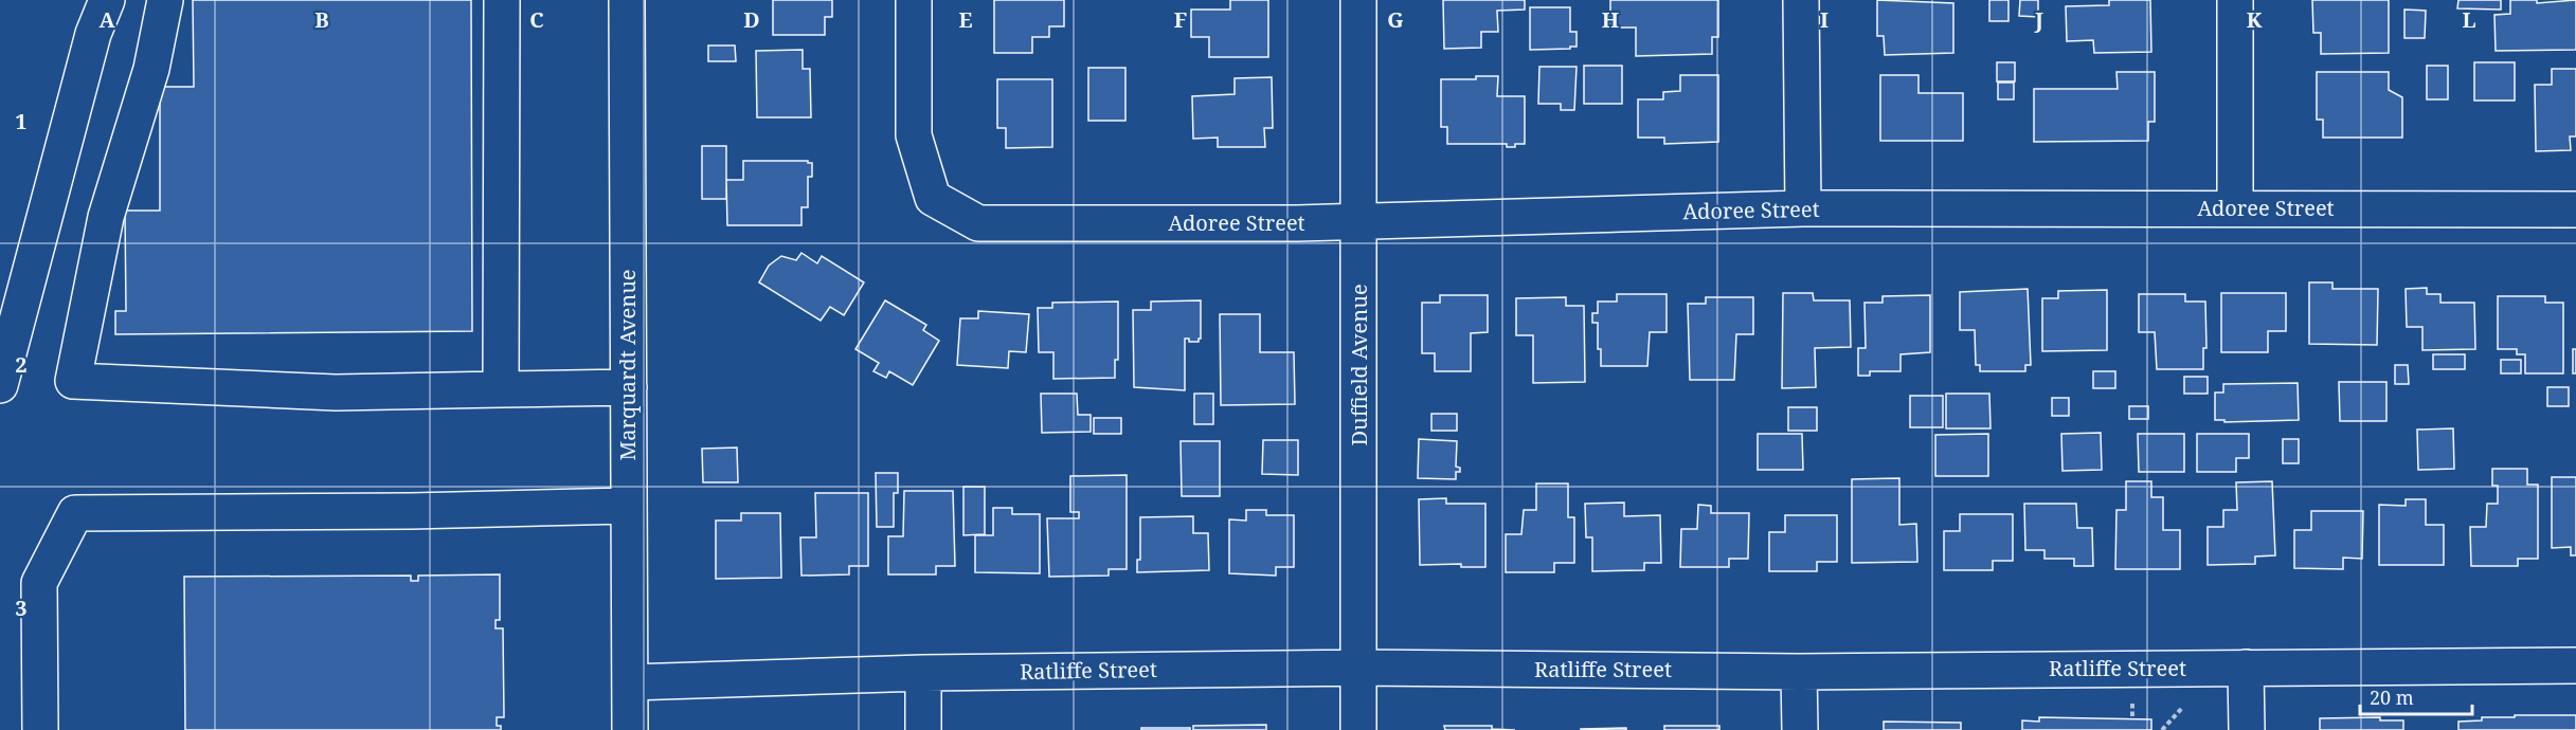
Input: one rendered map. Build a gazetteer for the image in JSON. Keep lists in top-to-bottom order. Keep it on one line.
{"streets":{"street":["Adoree Street","Marquardt Avenue","Duffield Avenue","Ratliffe Street"]},"crossings":[["Adoree Street","Duffield Avenue"],["Marquardt Avenue","Ratliffe Street"],["Duffield Avenue","Ratliffe Street"]],"scale_bar":"20 m","grid":{"columns":["A","B","C","D","E","F","G","H","I","J","K","L"],"rows":["1","2","3"]}}
